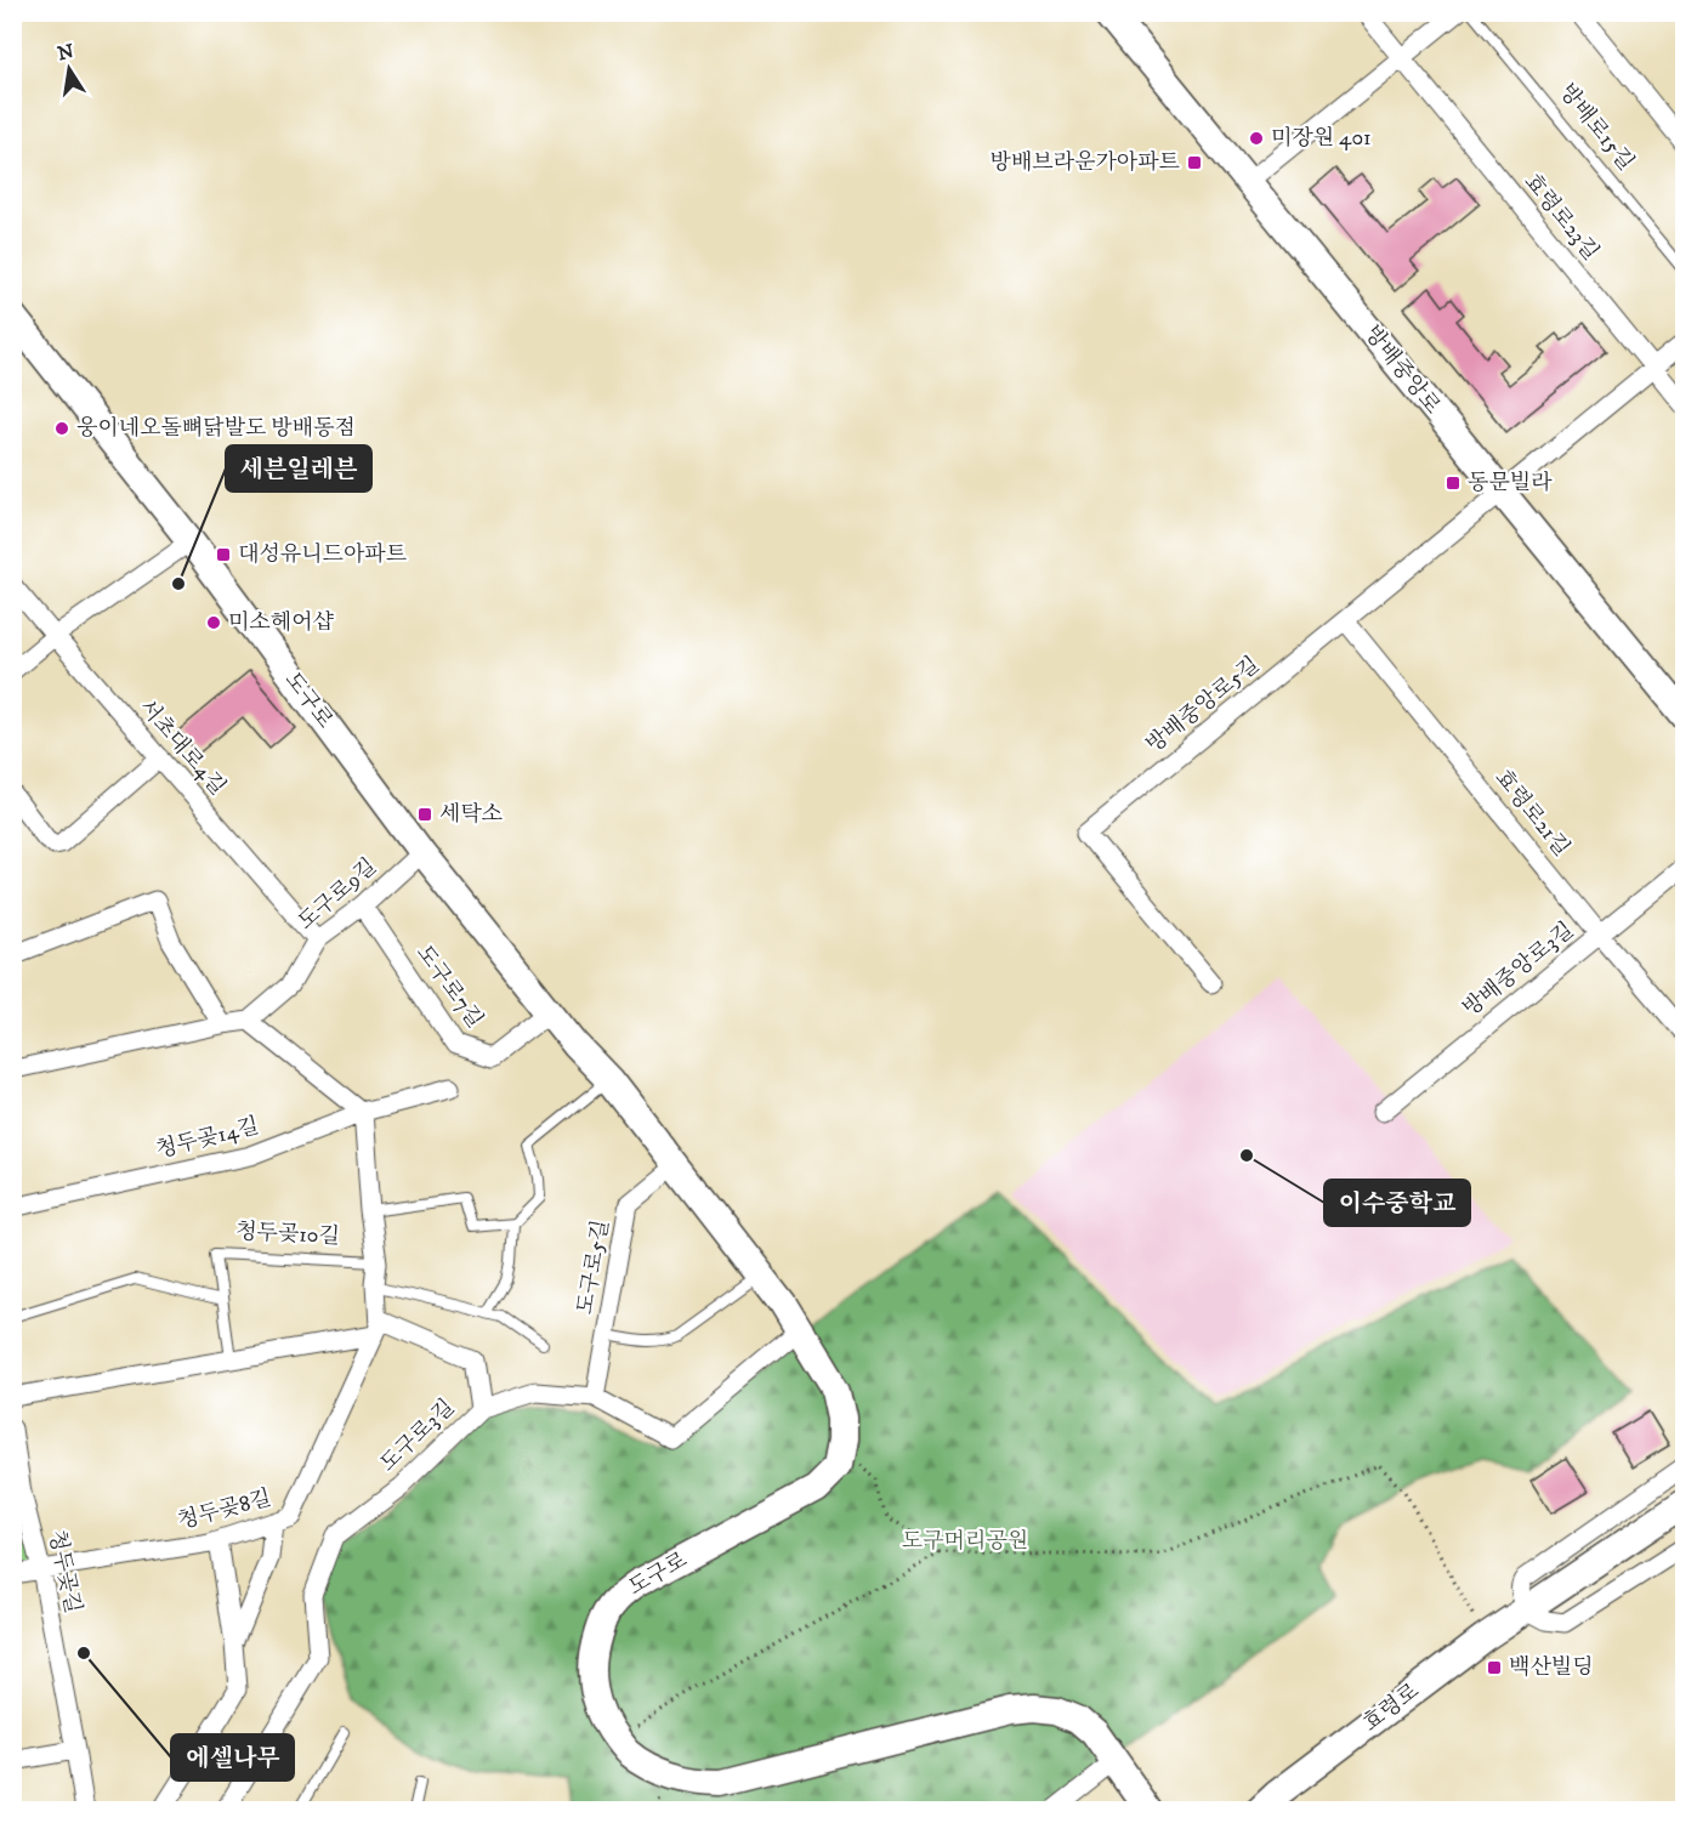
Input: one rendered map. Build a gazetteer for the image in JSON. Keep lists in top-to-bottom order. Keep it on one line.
{"streets":{"street":["효령로23길","방배중앙로","도구로","방배중앙로5길","서초대로4길","효령로21길","도구로9길","방배중앙로3길","도구로7길","청두곶14길","도구로5길","도구로3길","청두곶8길","청두곶길","효령로"],"lane":["방배로15길","청두곶10길"]},"crossings":[["방배중앙로","방배중앙로5길"],["도구로","도구로9길"],["도구로","도구로7길"],["도구로","도구로5길"],["도구로","도구로3길"],["방배중앙로5길","효령로21길"],["서초대로4길","도구로9길"],["효령로21길","방배중앙로3길"],["도구로9길","도구로7길"],["청두곶14길","청두곶8길"],["청두곶10길","청두곶8길"],["도구로5길","도구로3길"],["청두곶8길","청두곶길"]],"parks":["도구머리공원"],"places":{"other":["미장원 401","웅이네오돌뼈닭발도 방배동점","세븐일레븐","미소헤어샵","이수중학교","에셀나무"],"transit":["방배브라운가아파트","동문빌라","대성유니드아파트","세탁소","백산빌딩"]},"north":"top"}
